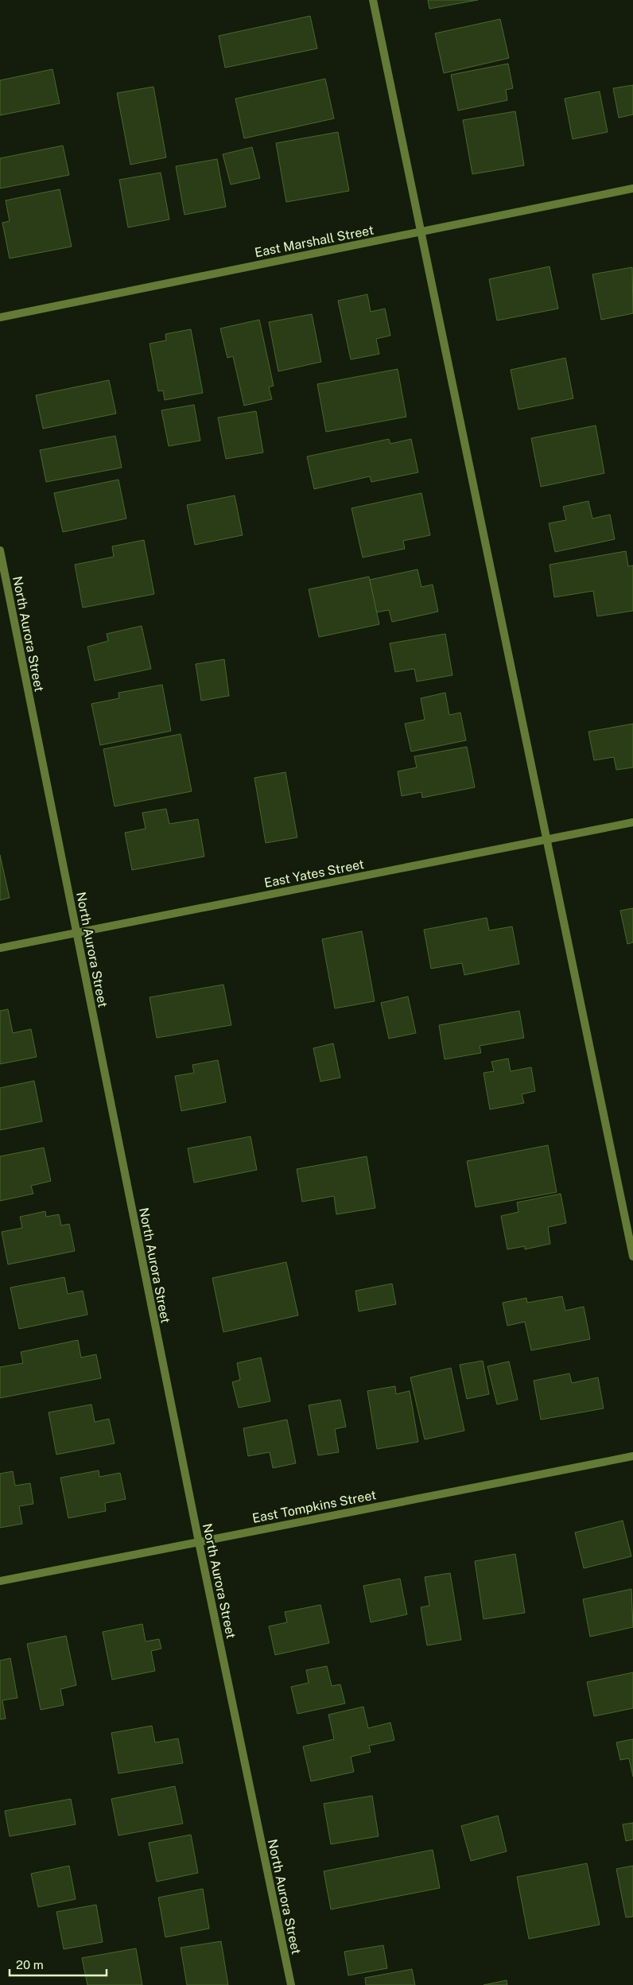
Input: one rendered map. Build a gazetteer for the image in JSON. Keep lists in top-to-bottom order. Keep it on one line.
{"streets":{"street":["East Marshall Street","North Aurora Street","East Yates Street","East Tompkins Street"]},"crossings":[["North Aurora Street","East Yates Street"],["North Aurora Street","East Tompkins Street"]],"scale_bar":"20 m"}
